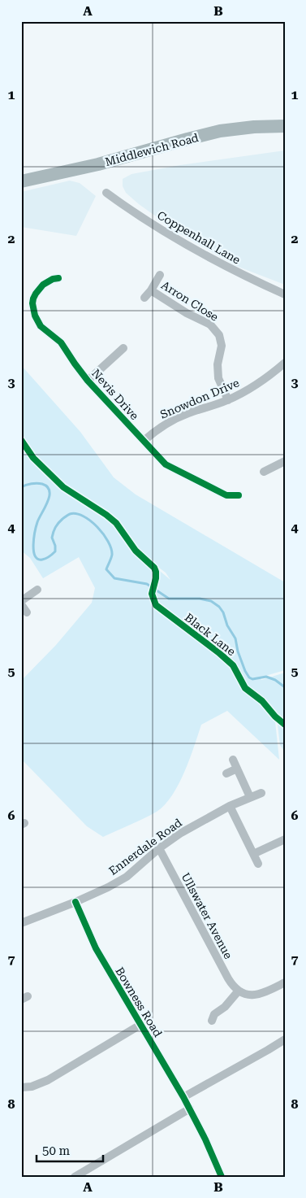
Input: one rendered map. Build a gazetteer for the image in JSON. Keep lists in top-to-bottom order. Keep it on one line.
{"streets":{"highway":["Middlewich Road"],"street":["Coppenhall Lane","Arron Close","Nevis Drive","Snowdon Drive","Ennerdale Road","Ullswater Avenue","Bowness Road"],"cycle path":["Black Lane"]},"crossings":[["Arron Close","Snowdon Drive"],["Nevis Drive","Snowdon Drive"],["Ennerdale Road","Ullswater Avenue"],["Ennerdale Road","Bowness Road"]],"scale_bar":"50 m","grid":{"columns":["A","B"],"rows":["1","2","3","4","5","6","7","8"]}}
